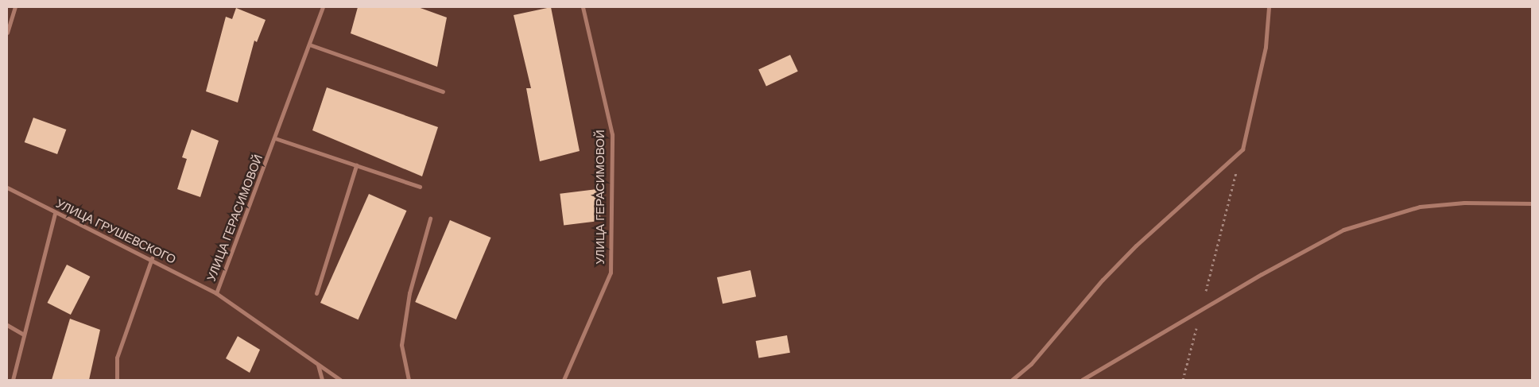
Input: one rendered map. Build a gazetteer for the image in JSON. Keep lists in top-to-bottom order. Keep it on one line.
{"streets":{"street":["УЛИЦА ГЕРАСИМОВОЙ","УЛИЦА ГРУШЕВСКОГО"]},"crossings":[["УЛИЦА ГЕРАСИМОВОЙ","УЛИЦА ГРУШЕВСКОГО"]]}
